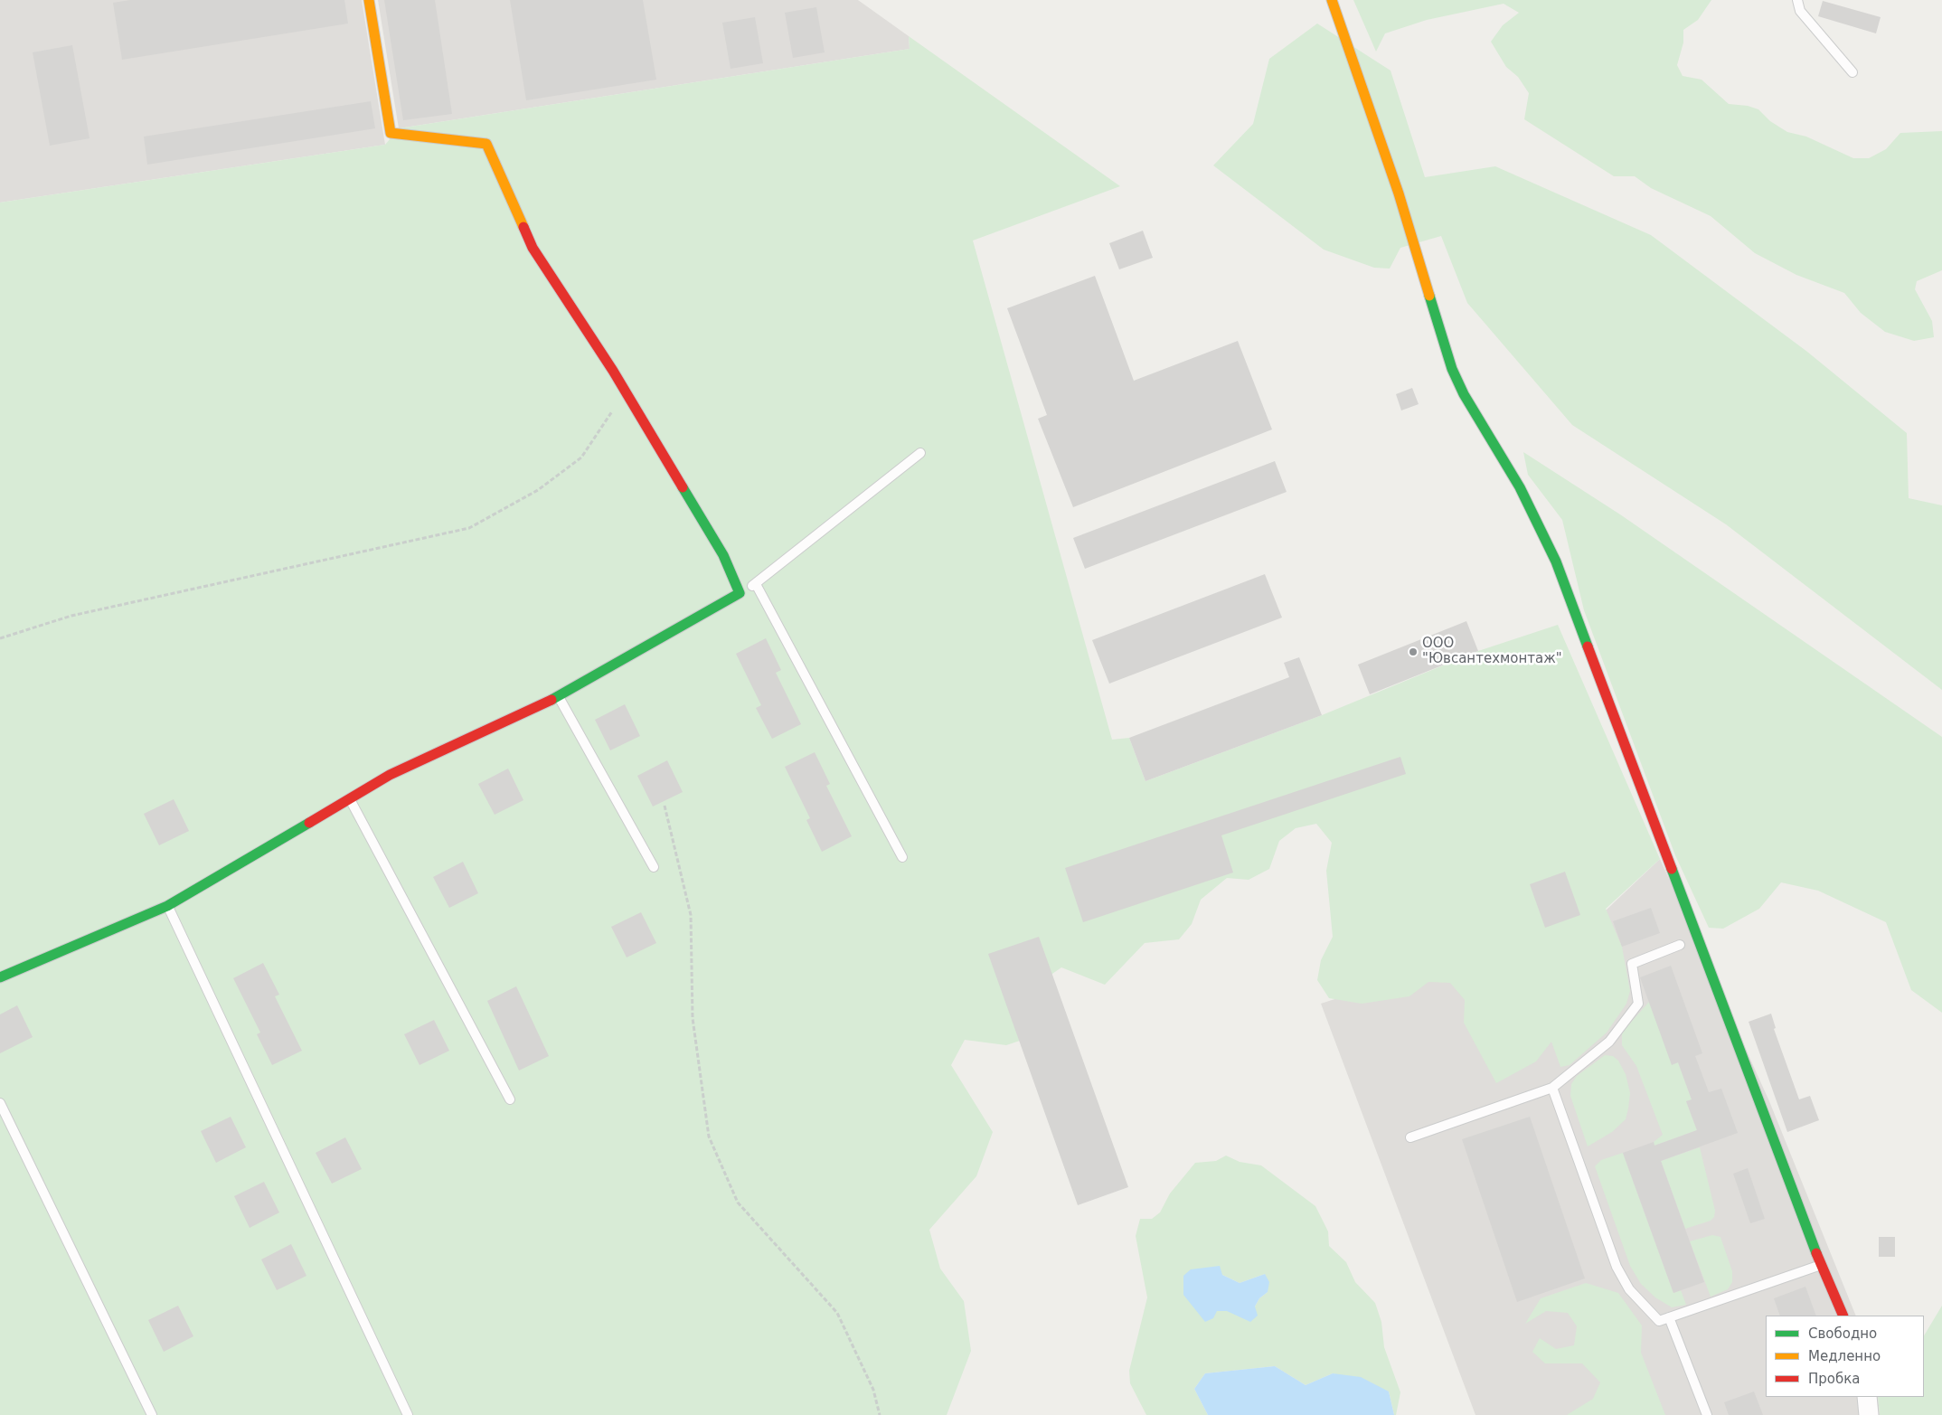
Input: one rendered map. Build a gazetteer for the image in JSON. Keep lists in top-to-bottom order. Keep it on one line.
{"places":["ООО \"Ювсантехмонтаж\""],"legend":["Свободно","Медленно","Пробка"]}
